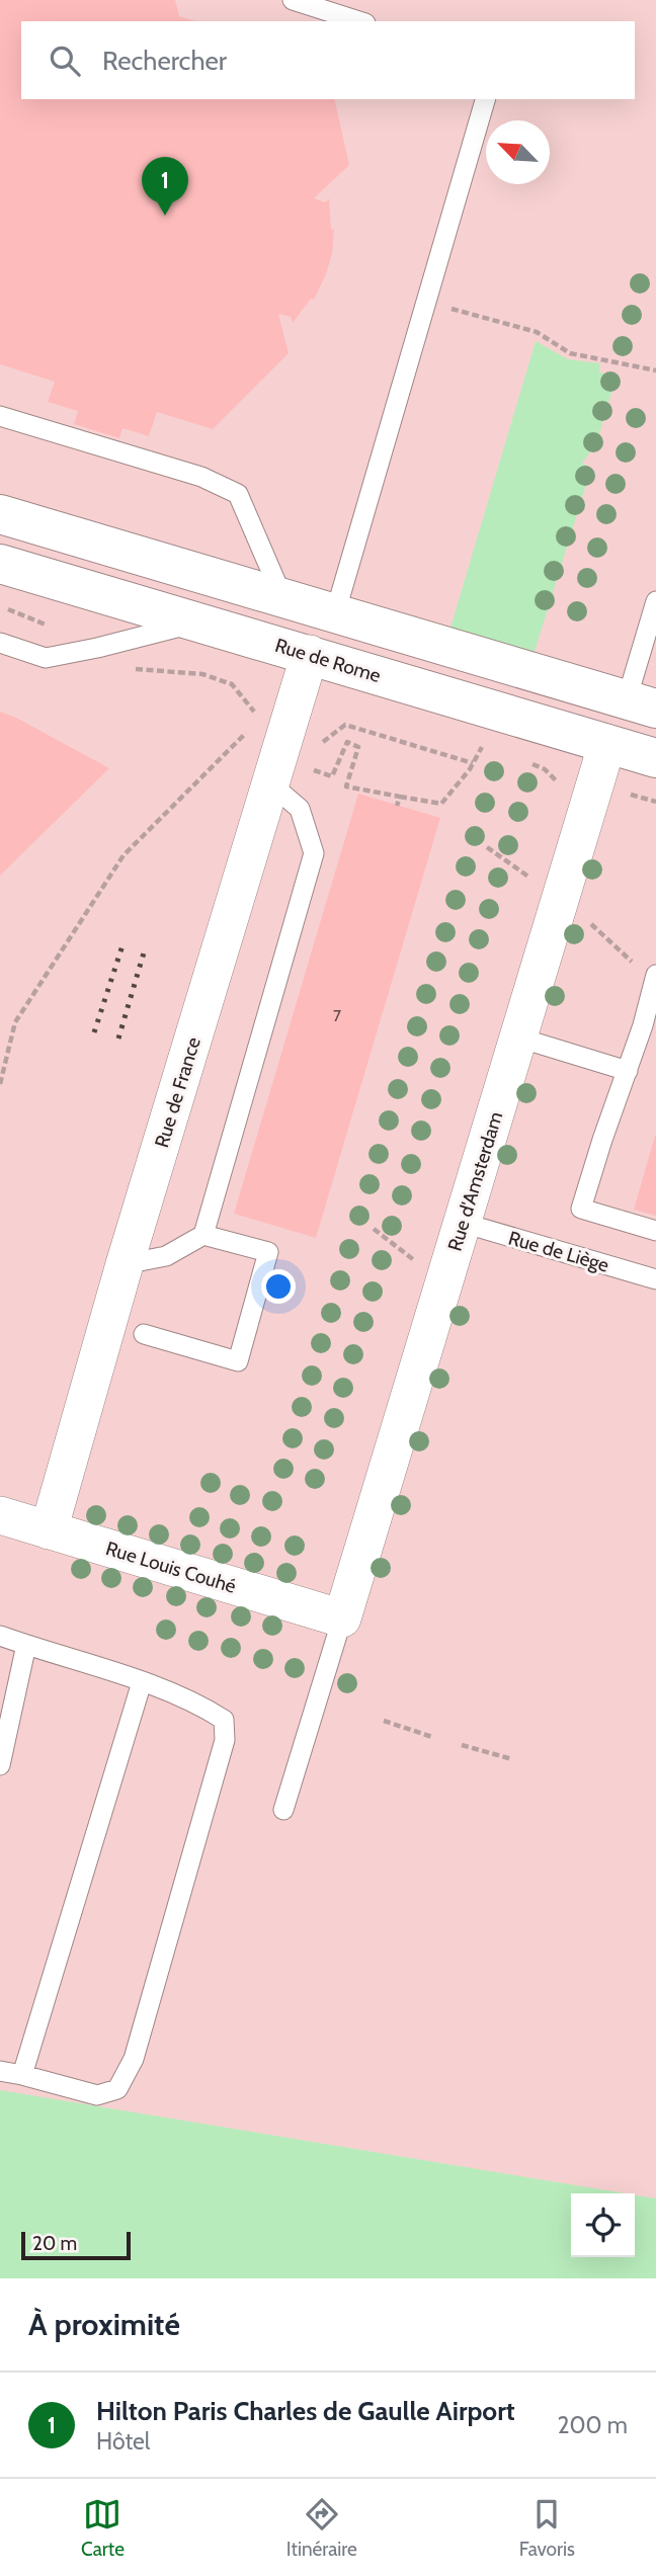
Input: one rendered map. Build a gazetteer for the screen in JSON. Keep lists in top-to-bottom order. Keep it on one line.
{"streets":{"main road":["Rue de Rome"],"street":["Rue de France","Rue d'Amsterdam","Rue Louis Couhé"],"lane":["Rue de Liège"]},"crossings":[["Rue de Rome","Rue de France"],["Rue de Rome","Rue d'Amsterdam"],["Rue de France","Rue Louis Couhé"],["Rue d'Amsterdam","Rue de Liège"],["Rue d'Amsterdam","Rue Louis Couhé"]],"house_numbers":["7"],"scale_bar":"20 m","north":"top left","page":{"search":"Rechercher","pins":"1","scale":"20 m","heading":"À proximité","list":[{"mark":"1","name":"Hilton Paris Charles de Gaulle Airport","note":"Hôtel","value":"200 m"}],"nav":["Carte","Itinéraire","Favoris"]}}
